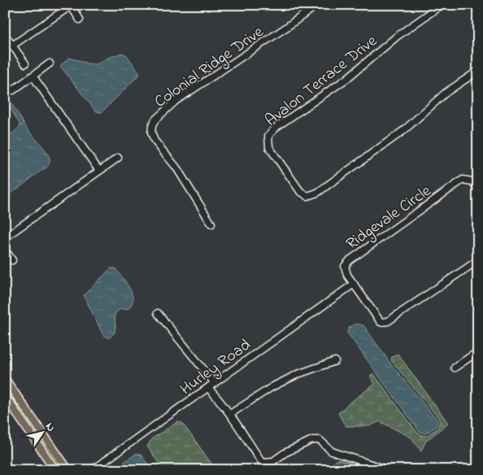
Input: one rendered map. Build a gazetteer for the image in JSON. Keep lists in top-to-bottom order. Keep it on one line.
{"streets":{"street":["Colonial Ridge Drive","Avalon Terrace Drive","Ridgevale Circle","Hurley Road"]},"crossings":[["Ridgevale Circle","Hurley Road"]],"north":"top right"}
